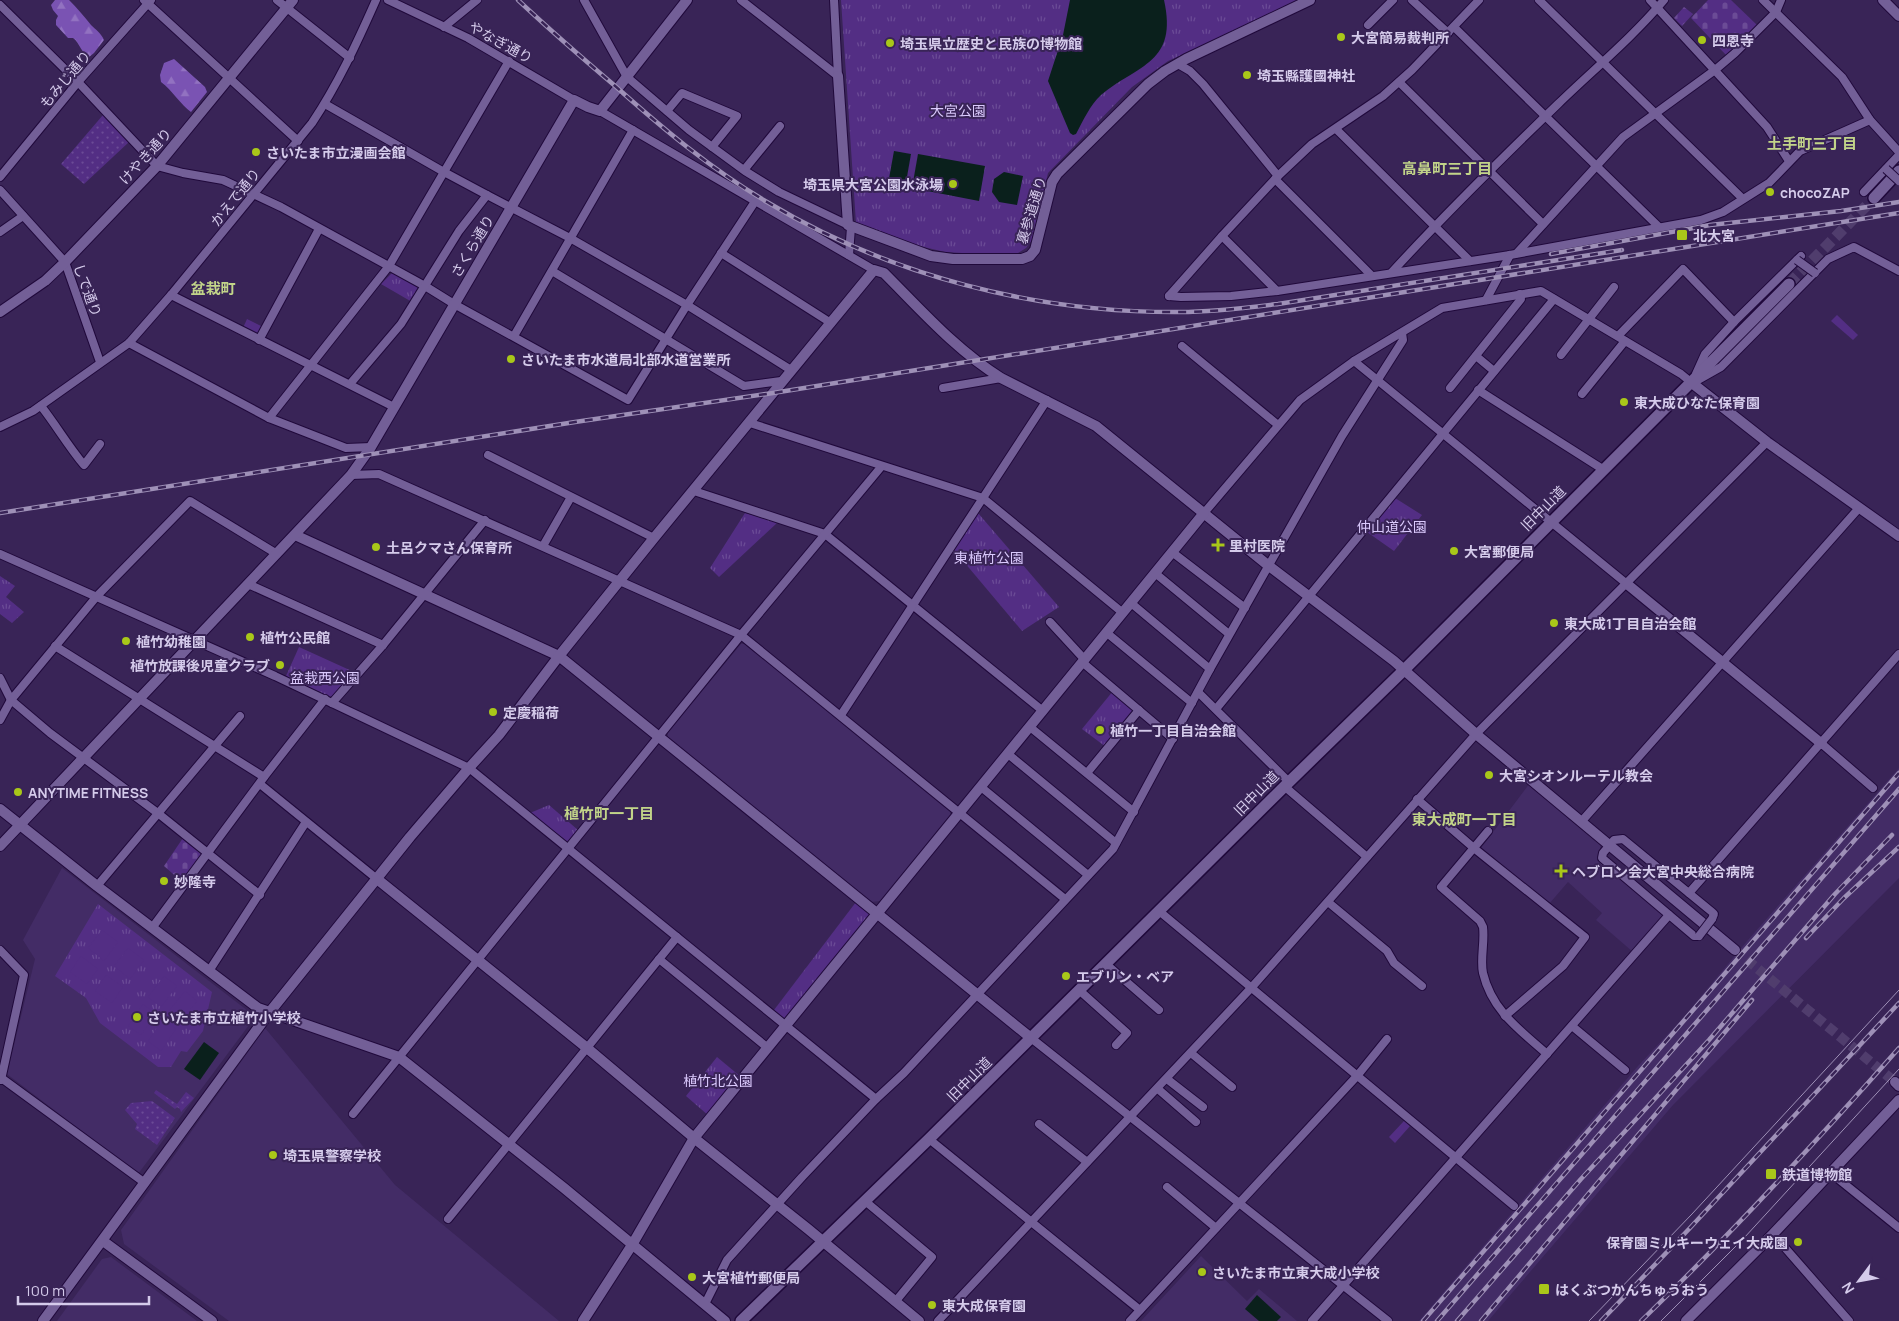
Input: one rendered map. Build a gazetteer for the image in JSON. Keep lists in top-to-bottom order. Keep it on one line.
{"streets":{"main road":["旧中山道"],"street":["やなぎ通り","もみじ通り","けやき通り","かえで通り","裏参道通り","さくら通り","しで通り"]},"crossings":[["やなぎ通り","さくら通り"],["けやき通り","しで通り"],["かえで通り","しで通り"]],"districts":["土手町三丁目","高鼻町三丁目","盆栽町","植竹町一丁目","東大成町一丁目"],"parks":["大宮公園","仲山道公園","東植竹公園","盆栽西公園","植竹北公園"],"places":{"other":["大宮簡易裁判所","四恩寺","埼玉県立歴史と民族の博物館","埼玉縣護國神社","さいたま市立漫画会館","埼玉県大宮公園水泳場","chocoZAP","さいたま市水道局北部水道営業所","東大成ひなた保育園","土呂クマさん保育所","大宮郵便局","東大成1丁目自治会館","植竹公民館","植竹幼稚園","植竹放課後児童クラブ","定慶稲荷","植竹一丁目自治会館","大宮シオンルーテル教会","ANYTIME FITNESS","妙隆寺","エブリン・ベア","さいたま市立植竹小学校","埼玉県警察学校","保育園ミルキーウェイ大成園","さいたま市立東大成小学校","大宮植竹郵便局","東大成保育園"],"transit":["北大宮","鉄道博物館","はくぶつかんちゅうおう"],"health":["里村医院","ヘブロン会大宮中央総合病院"]},"scale_bar":"100 m","north":"bottom left"}
